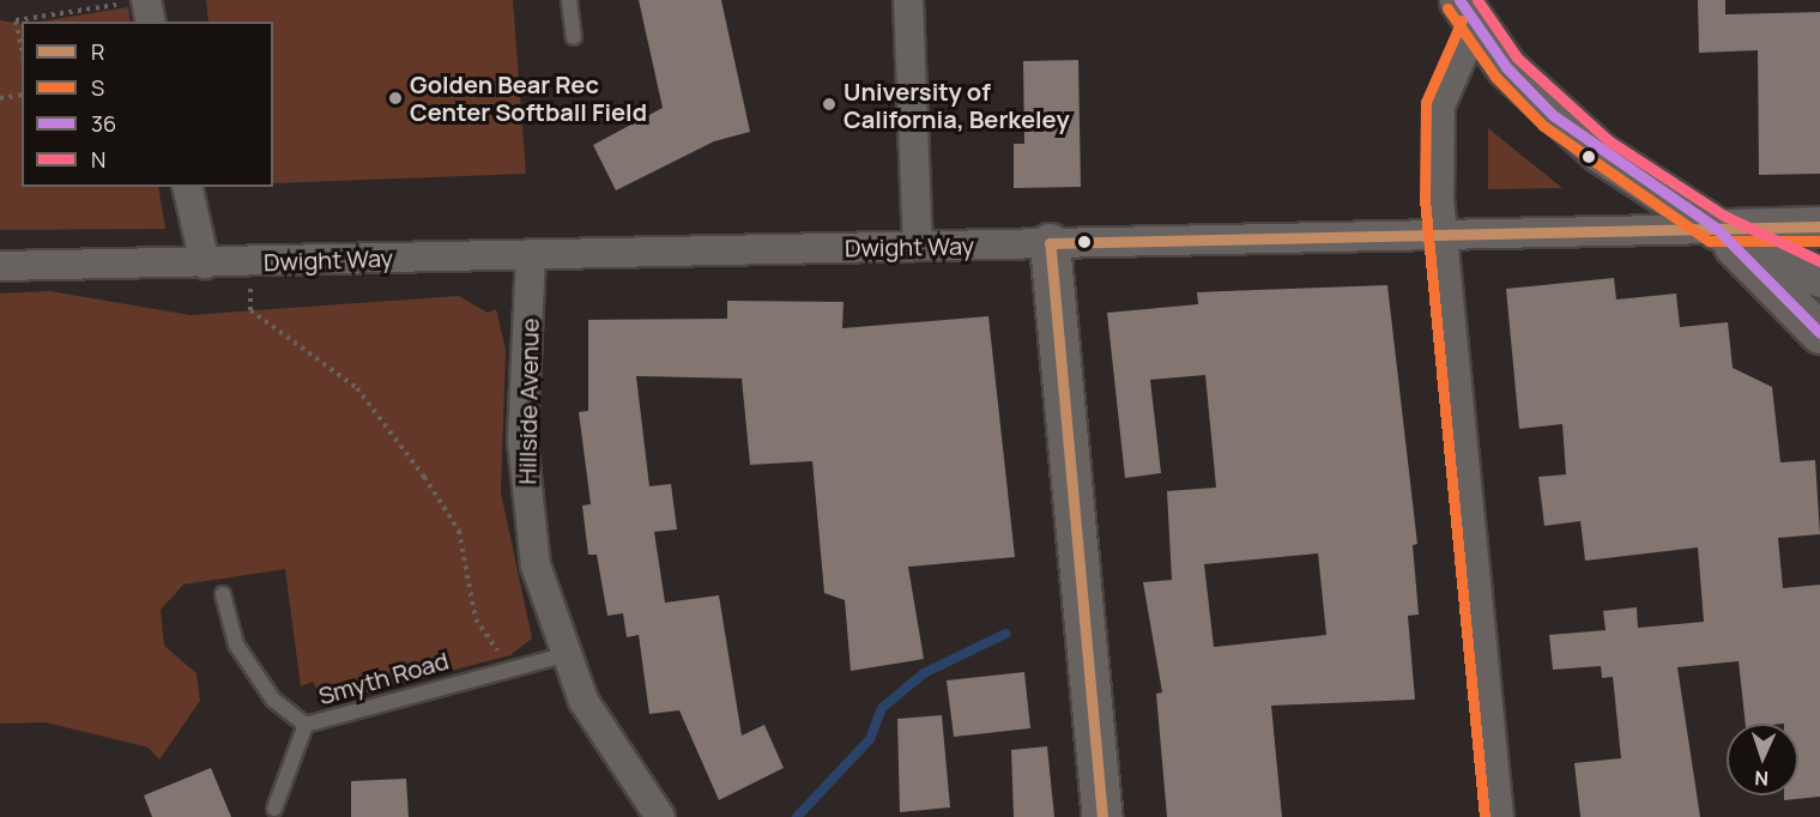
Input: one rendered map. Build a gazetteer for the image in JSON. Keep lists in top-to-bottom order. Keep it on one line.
{"streets":{"street":["Dwight Way","Hillside Avenue"],"lane":["Smyth Road"]},"crossings":[["Dwight Way","Hillside Avenue"],["Hillside Avenue","Smyth Road"]],"places":["Golden Bear Rec Center Softball Field","University of California, Berkeley"],"lines":["transit line 36","transit line N","transit line S","transit line R"],"legend":["R","S","36","N"],"north":"bottom"}
